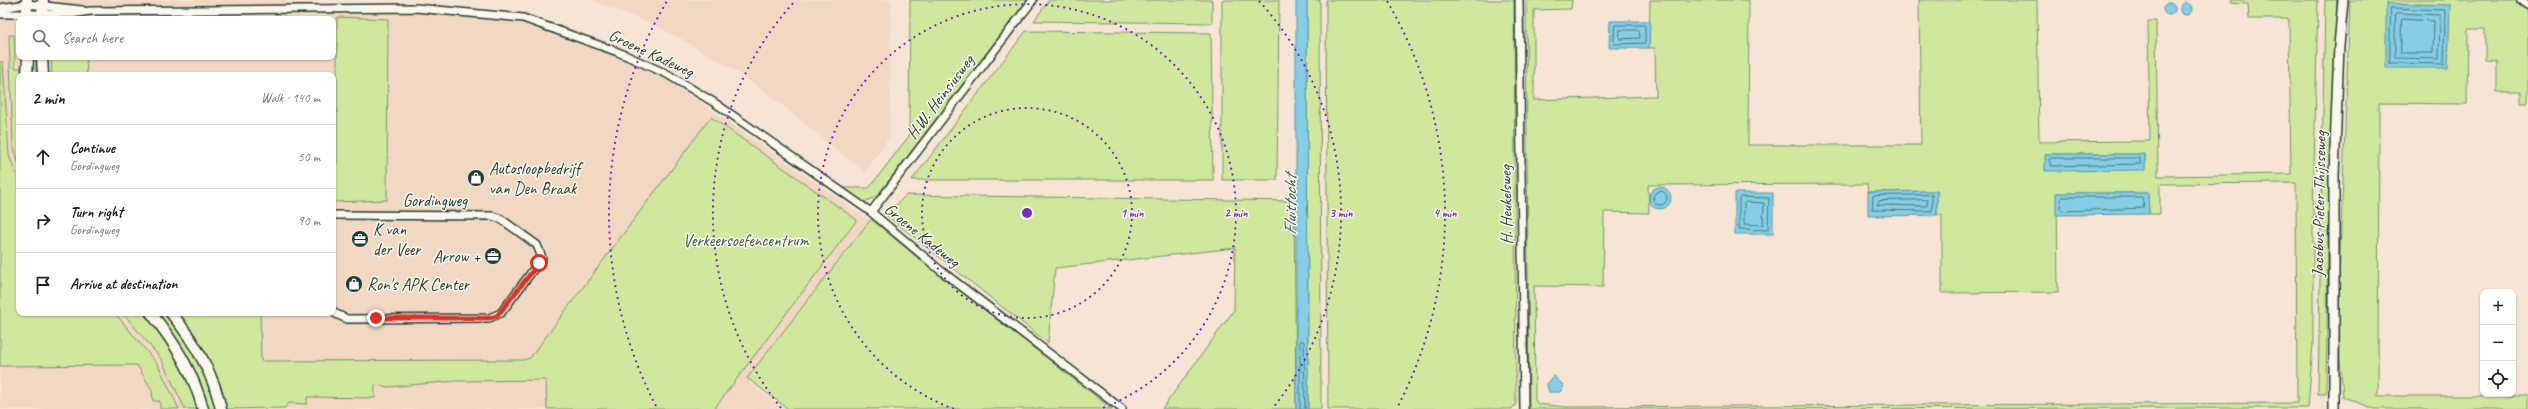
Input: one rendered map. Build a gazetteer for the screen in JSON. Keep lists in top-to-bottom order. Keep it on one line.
{"streets":{"street":["Groene Kadeweg","H.W. Heinsiusweg","Gordingweg","Jacobus Pieter Thijsseweg","H. Heukelsweg"]},"crossings":[["Groene Kadeweg","H.W. Heinsiusweg"]],"water":["Fluittocht"],"parks":["Verkeersoefencentrum"],"places":{"shop":["Autosloopbedrijf van Den Braak","Ron's APK Center"],"office":["K van der Veer","Arrow +"]},"page":{"search":"Search here","heading":["2 min","Walk · 140 m"],"list":[["Continue","Gordingweg","50 m"],["Turn right","Gordingweg","90 m"],"Arrive at destination"],"map_buttons":["+","−"]},"rings":["1 min","2 min","3 min","4 min"]}
